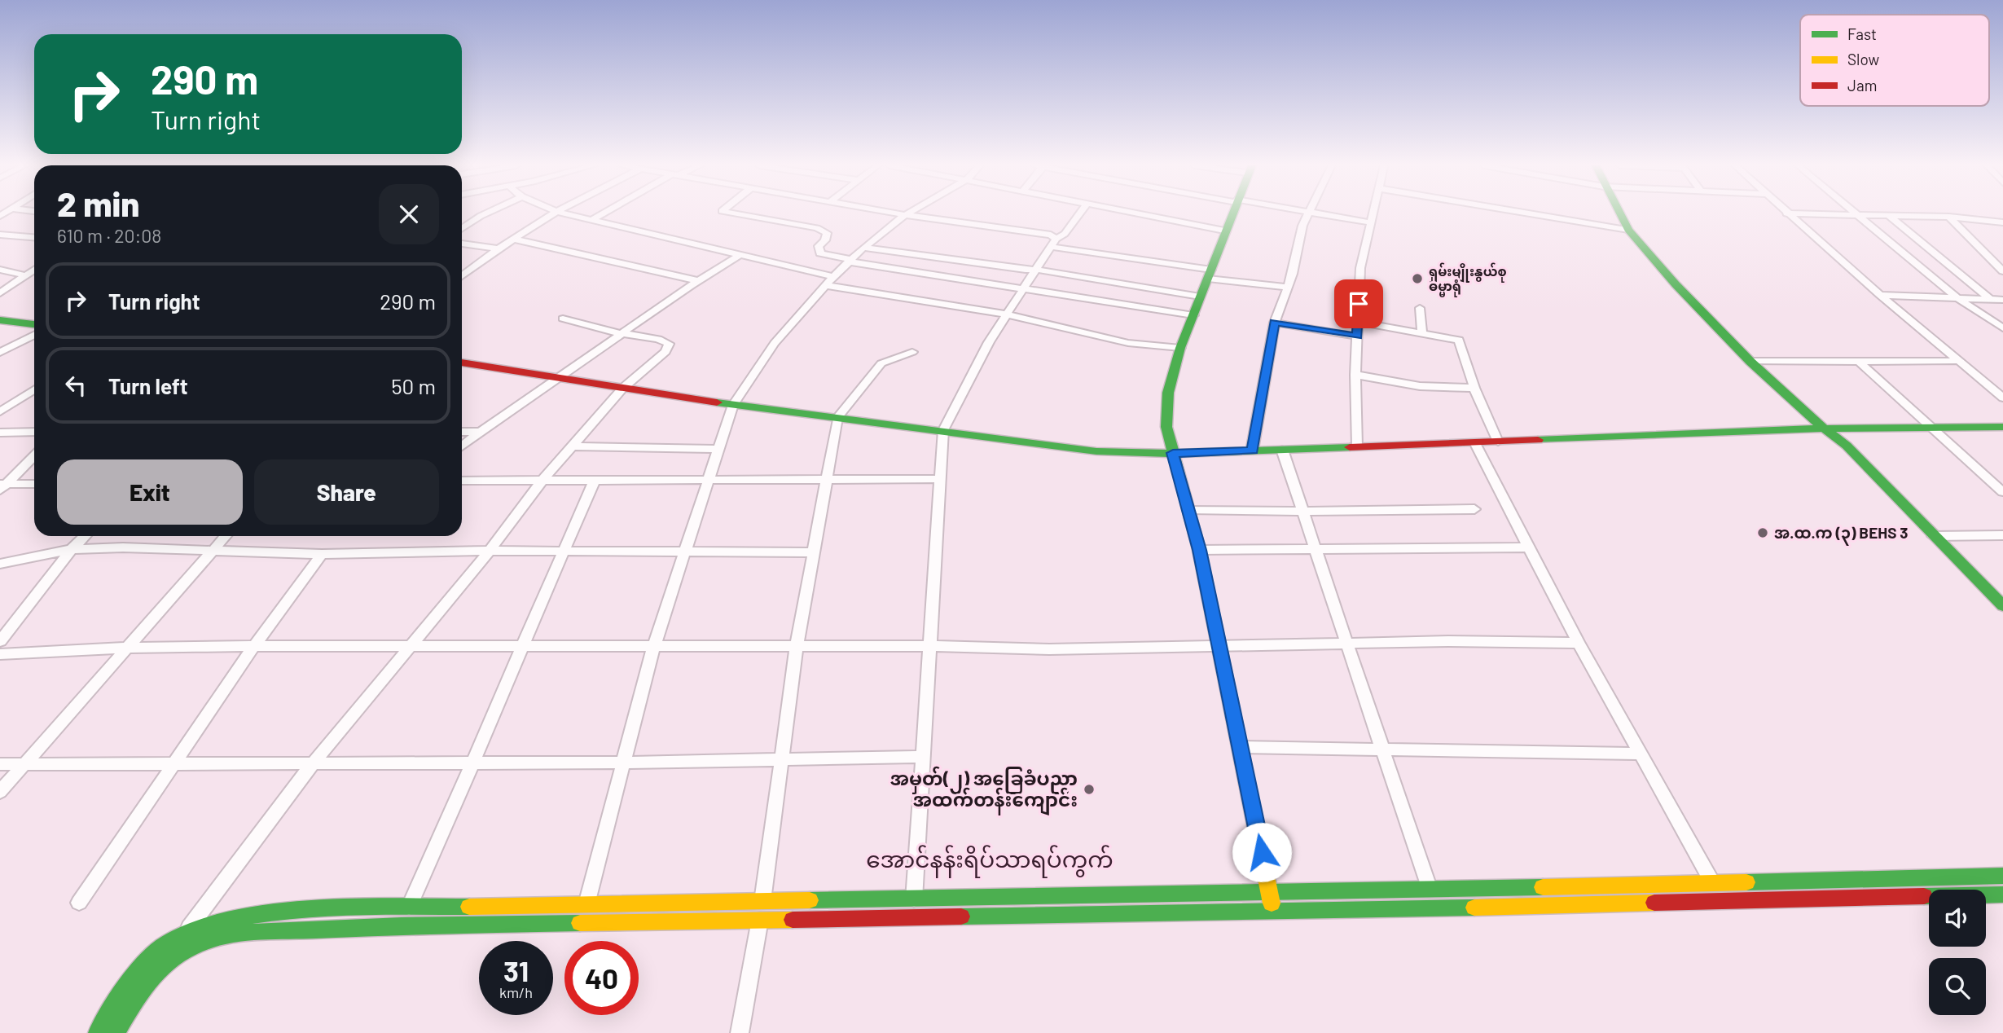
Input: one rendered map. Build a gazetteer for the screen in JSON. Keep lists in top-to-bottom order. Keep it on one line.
{"districts":["အောင်နန်းရိပ်သာရပ်ကွက်"],"places":["ရှမ်းမျိုးနွယ်စု ဓမ္မာရုံ","အ.ထ.က (၃) BEHS 3","အမှတ်(၂) အခြေခံပညာ အထက်တန်းကျောင်း"],"legend":["Fast","Slow","Jam"],"page":{"turn":["290 m","Turn right"],"heading":["2 min","610 m · 20:08"],"list":[{"name":"Turn right","value":"290 m"},{"name":"Turn left","value":"50 m"}],"buttons":["Exit","Share"],"speed":"31 km/h","limit":"40"}}
